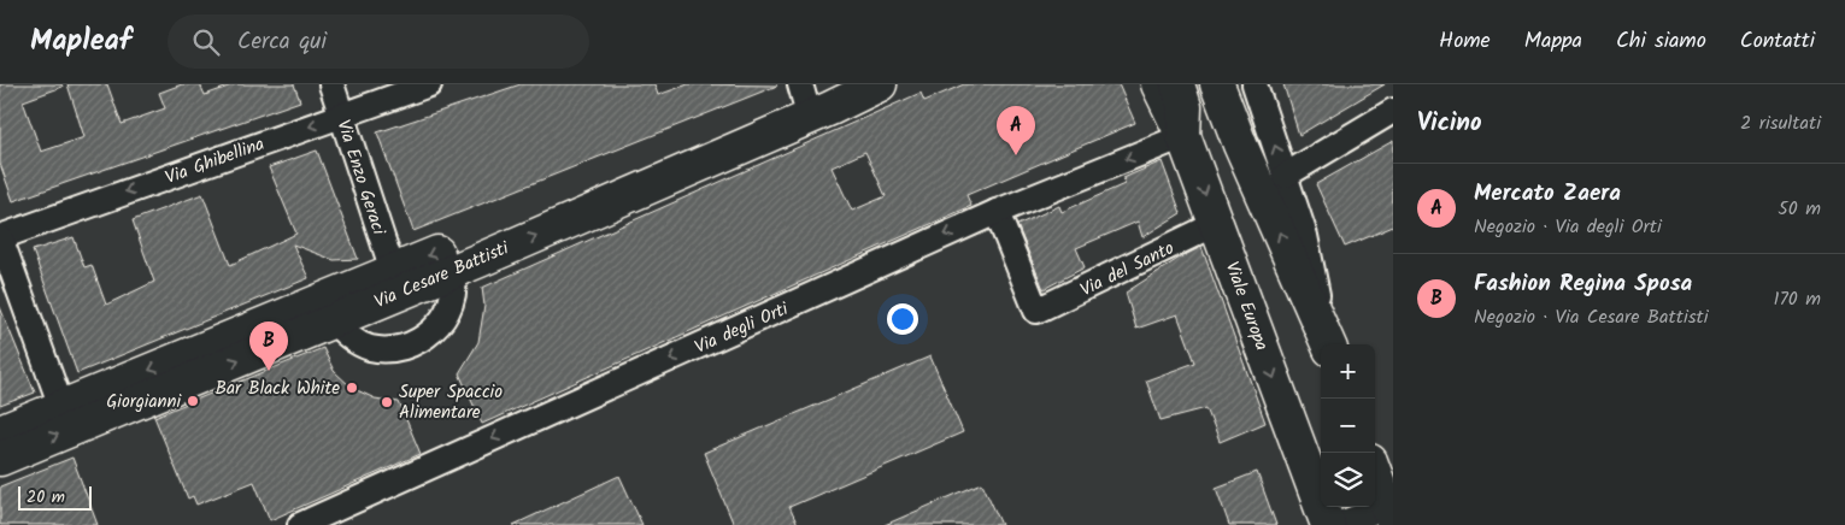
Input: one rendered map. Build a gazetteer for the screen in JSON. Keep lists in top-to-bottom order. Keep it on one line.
{"streets":{"main road":["Via Cesare Battisti","Viale Europa"],"street":["Via Ghibellina","Via Enzo Geraci","Via del Santo","Via degli Orti"]},"crossings":[["Via Ghibellina","Via Enzo Geraci"],["Via Enzo Geraci","Via Cesare Battisti"],["Via del Santo","Viale Europa"],["Via del Santo","Via degli Orti"],["Viale Europa","Via degli Orti"]],"one_way":["Via Ghibellina","Via degli Orti"],"places":["Bar Black White","Giorgianni","Super Spaccio Alimentare"],"scale_bar":"20 m","page":{"header":"Mapleaf","search":"Cerca qui","nav":["Home","Mappa","Chi siamo","Contatti"],"heading":["Vicino","2 risultati"],"pins":["A","B"],"list":[{"mark":"A","name":"Mercato Zaera","note":"Negozio · Via degli Orti","value":"50 m"},{"mark":"B","name":"Fashion Regina Sposa","note":"Negozio · Via Cesare Battisti","value":"170 m"}],"map_buttons":["+","−"],"scale":"20 m"}}
